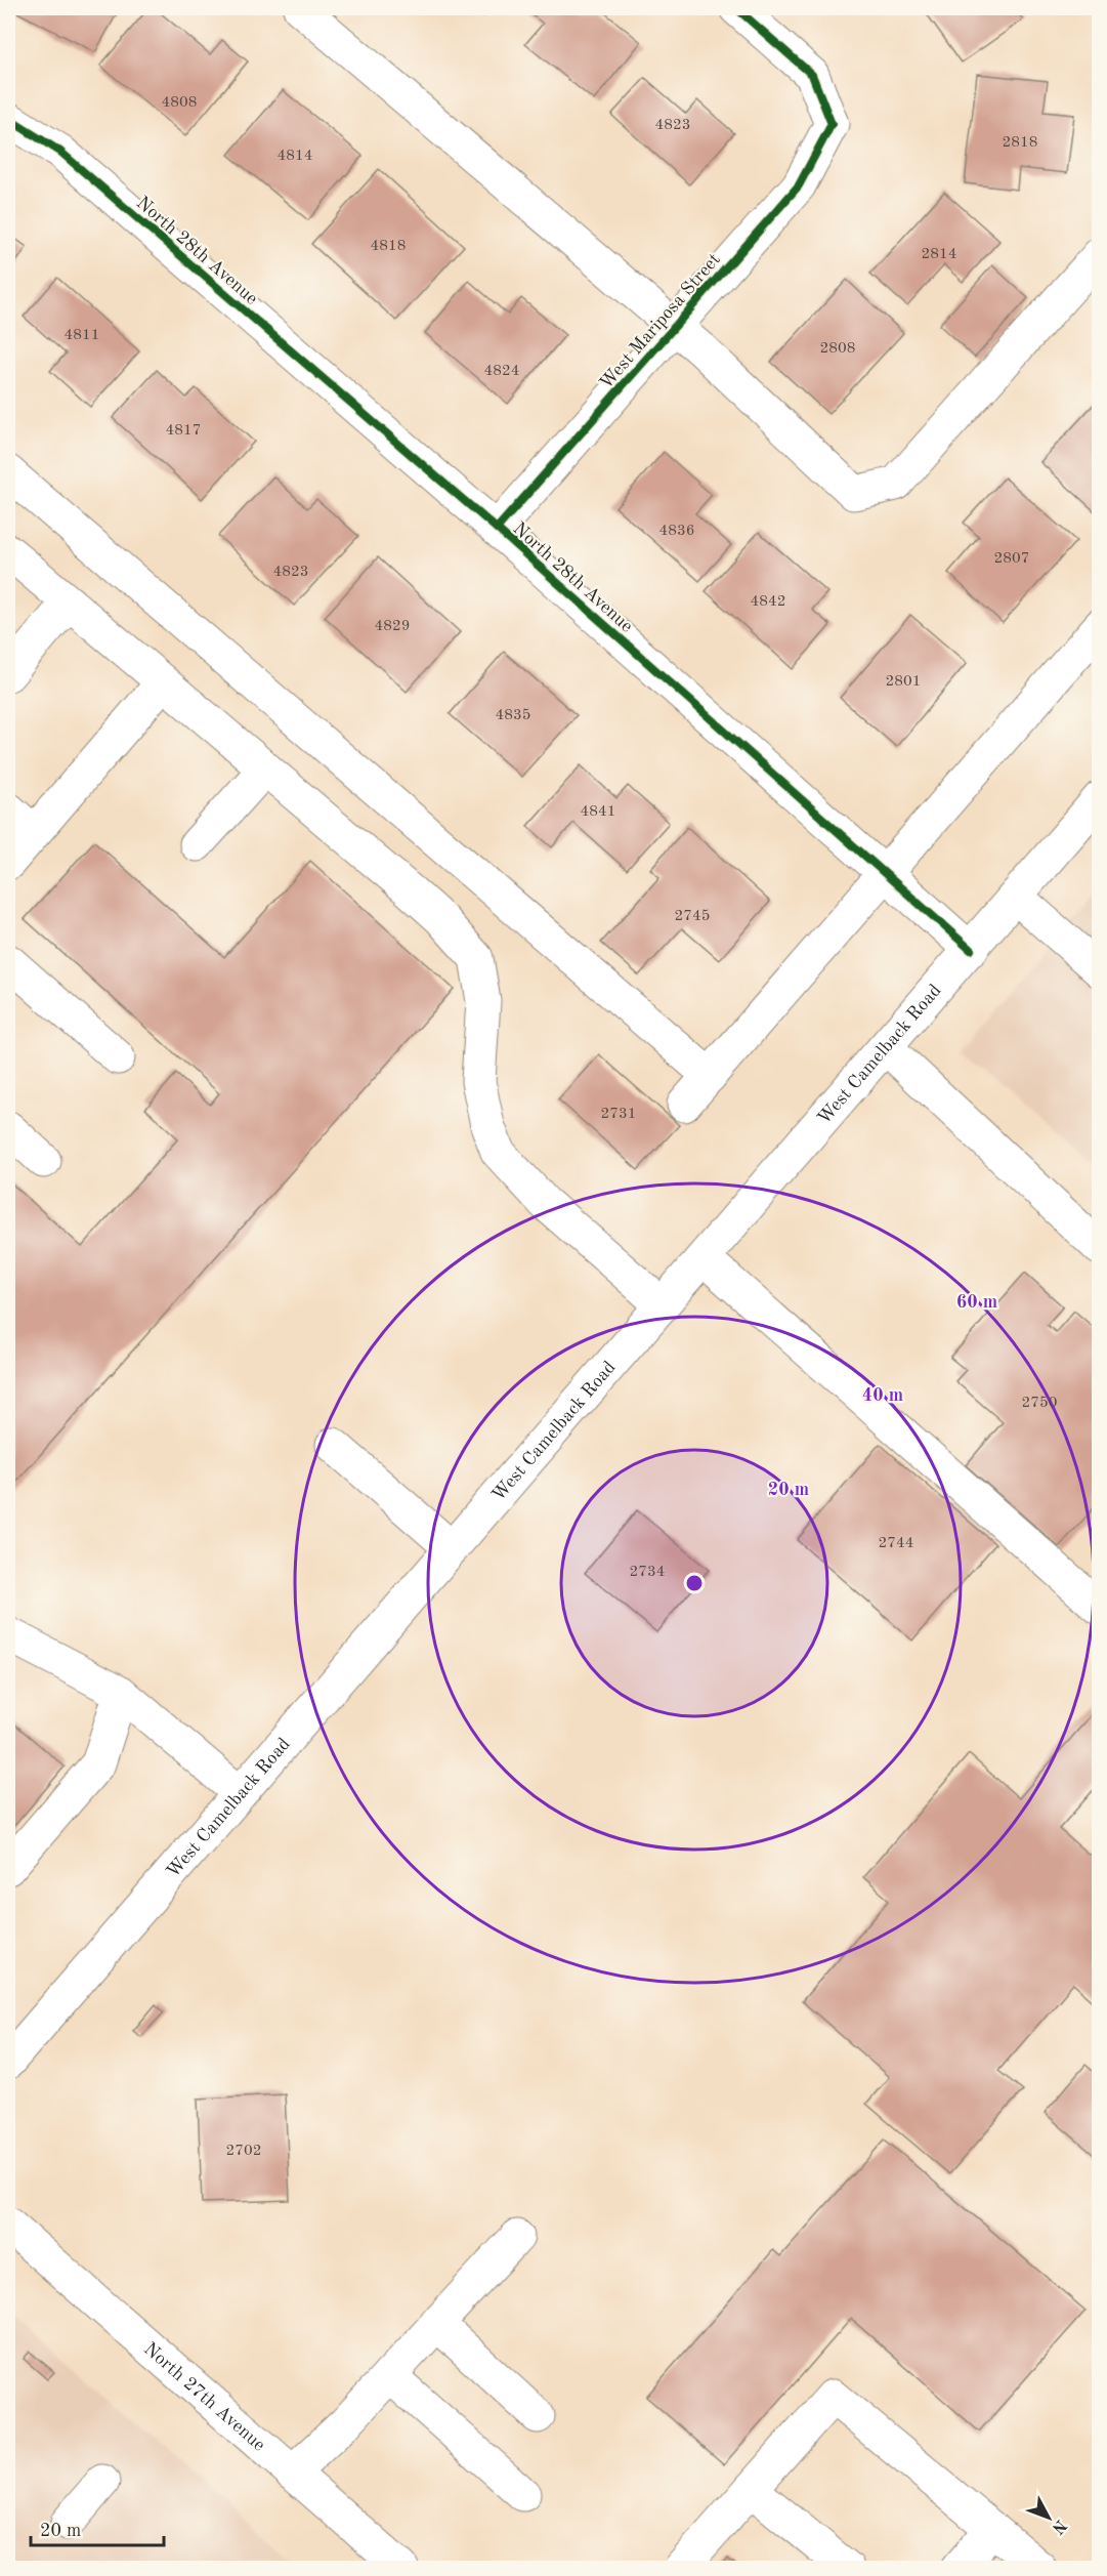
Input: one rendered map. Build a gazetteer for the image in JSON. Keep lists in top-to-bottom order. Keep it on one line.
{"streets":{"street":["North 28th Avenue","West Mariposa Street","West Camelback Road","North 27th Avenue"]},"crossings":[["North 28th Avenue","West Mariposa Street"],["North 28th Avenue","West Camelback Road"]],"house_numbers":["4808","4823","2818","4814","4818","2814","4811","2808","4824","4817","4836","2807","4823","4842","4829","2801","4835","4841","2745","2731","2750","2744","2734","2702"],"scale_bar":"20 m","north":"bottom right","rings":["60 m","40 m","20 m"]}
